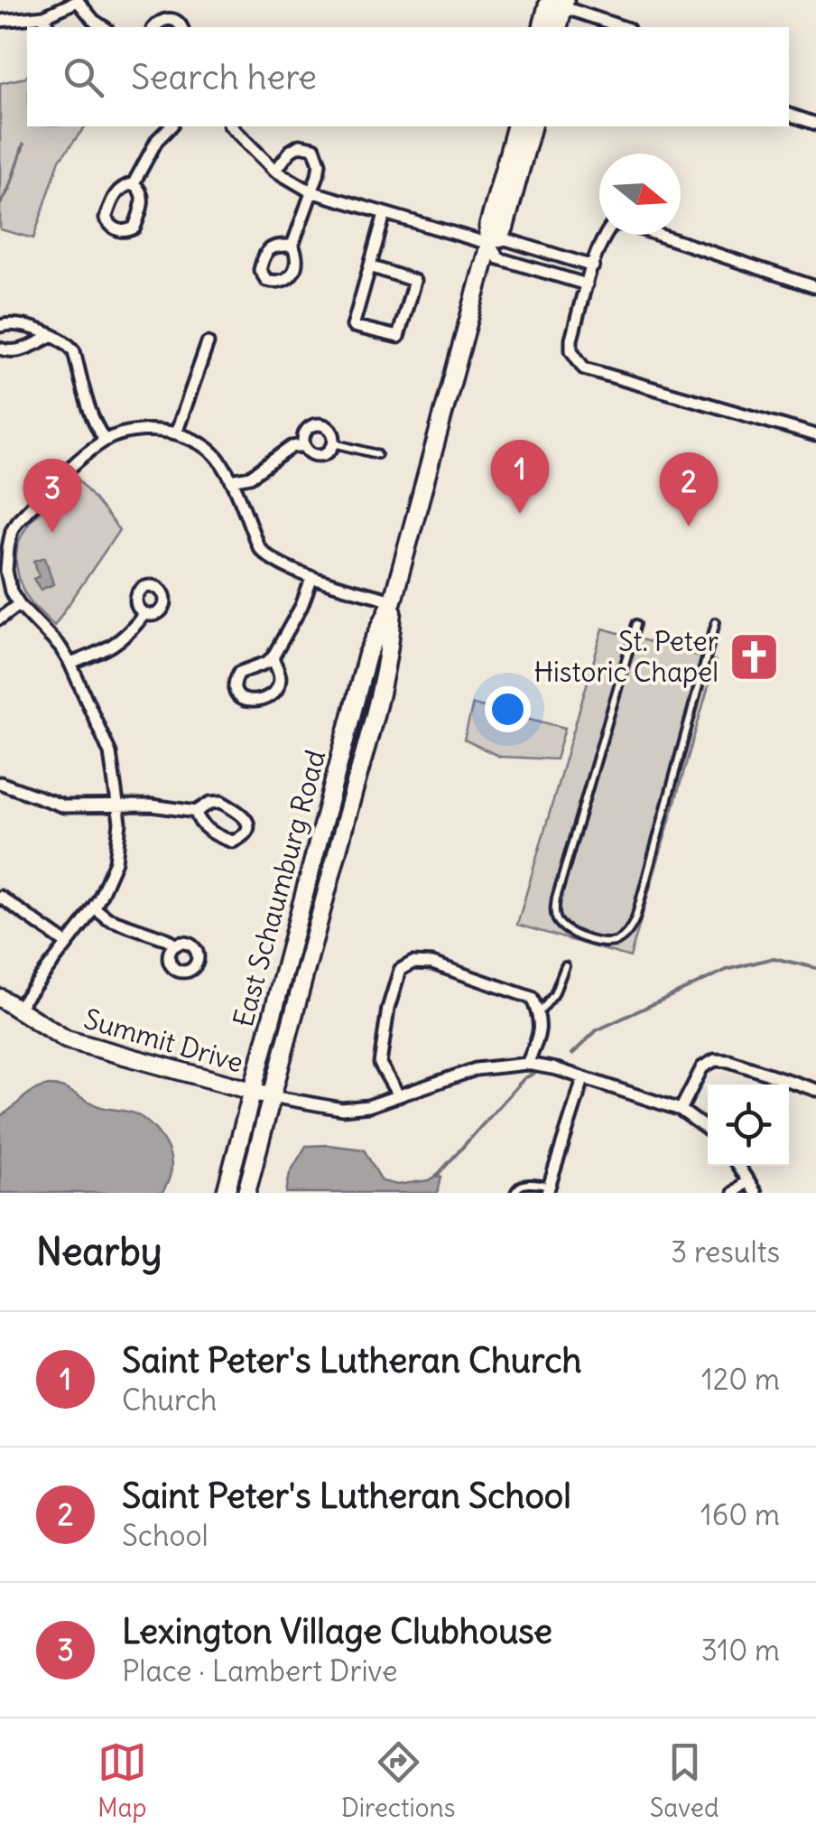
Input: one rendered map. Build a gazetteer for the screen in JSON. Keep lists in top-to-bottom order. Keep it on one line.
{"streets":{"main road":["East Schaumburg Road","Summit Drive"]},"crossings":[["East Schaumburg Road","Summit Drive"]],"places":{"church":["St. Peter Historic Chapel"]},"north":"right","page":{"search":"Search here","pins":["1","2","3"],"heading":["Nearby","3 results"],"list":[{"mark":"1","name":"Saint Peter's Lutheran Church","note":"Church","value":"120 m"},{"mark":"2","name":"Saint Peter's Lutheran School","note":"School","value":"160 m"},{"mark":"3","name":"Lexington Village Clubhouse","note":"Place · Lambert Drive","value":"310 m"}],"nav":["Map","Directions","Saved"]}}
